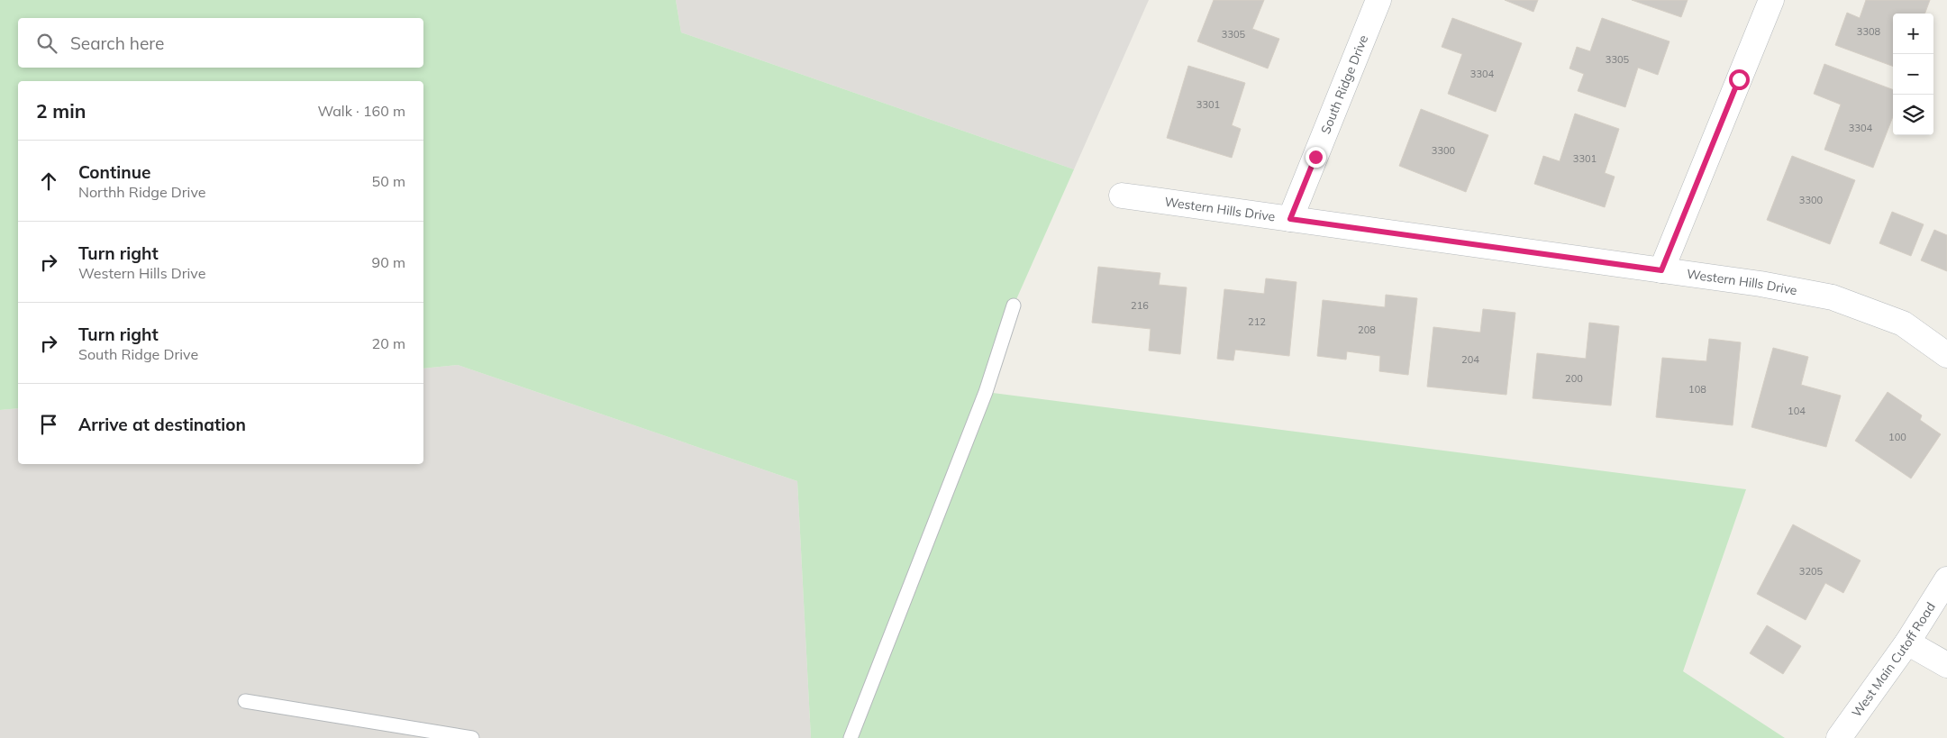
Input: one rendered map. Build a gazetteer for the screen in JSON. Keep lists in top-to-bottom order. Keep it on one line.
{"streets":{"street":["South Ridge Drive","Western Hills Drive","West Main Cutoff Road"]},"crossings":[["South Ridge Drive","Western Hills Drive"]],"house_numbers":["3308","3305","3305","3304","3301","3304","3300","3301","3300","216","212","208","204","200","108","104","100","3205"],"page":{"map_buttons":["+","−"],"search":"Search here","heading":["2 min","Walk · 160 m"],"list":[["Continue","Northh Ridge Drive","50 m"],["Turn right","Western Hills Drive","90 m"],["Turn right","South Ridge Drive","20 m"],"Arrive at destination"]}}
